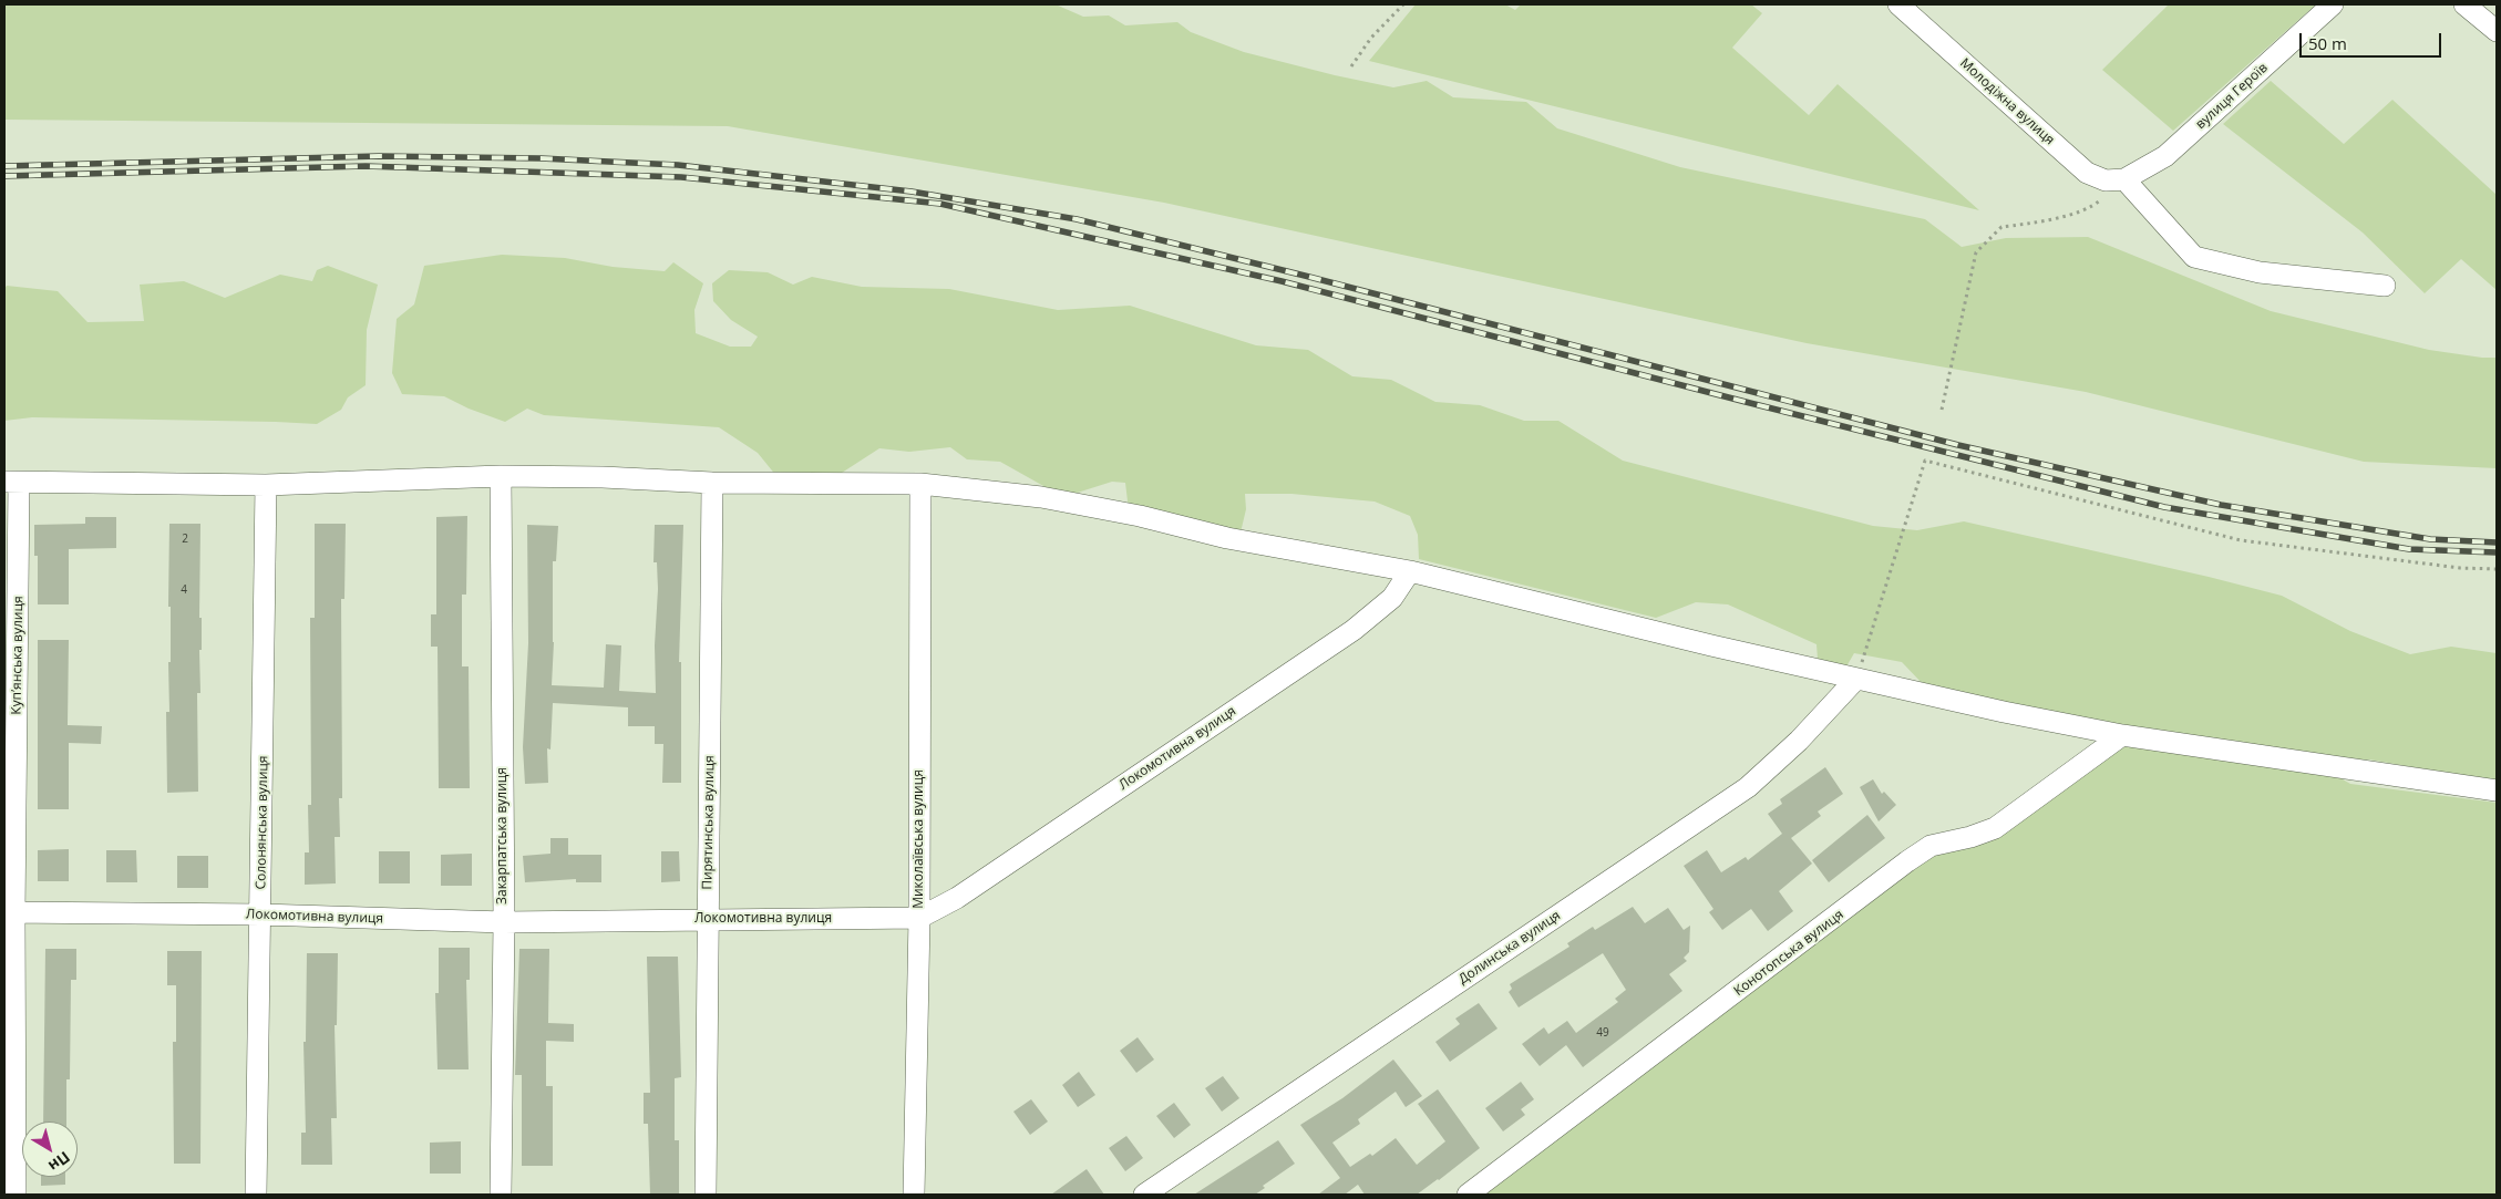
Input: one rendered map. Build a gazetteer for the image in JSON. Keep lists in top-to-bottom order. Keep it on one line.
{"streets":{"street":["вулиця Героїв","Молодіжна вулиця","Купʼянська вулиця","Локомотивна вулиця","Солонянська вулиця","Пирятинська вулиця","Закарпатська вулиця","Миколаївська вулиця","Долинська вулиця","Конотопська вулиця"]},"crossings":[["вулиця Героїв","Молодіжна вулиця"],["Купʼянська вулиця","Локомотивна вулиця"],["Локомотивна вулиця","Солонянська вулиця"],["Локомотивна вулиця","Пирятинська вулиця"],["Локомотивна вулиця","Закарпатська вулиця"],["Локомотивна вулиця","Миколаївська вулиця"]],"house_numbers":["2","4","49"],"scale_bar":"50 m","north":"bottom right"}
